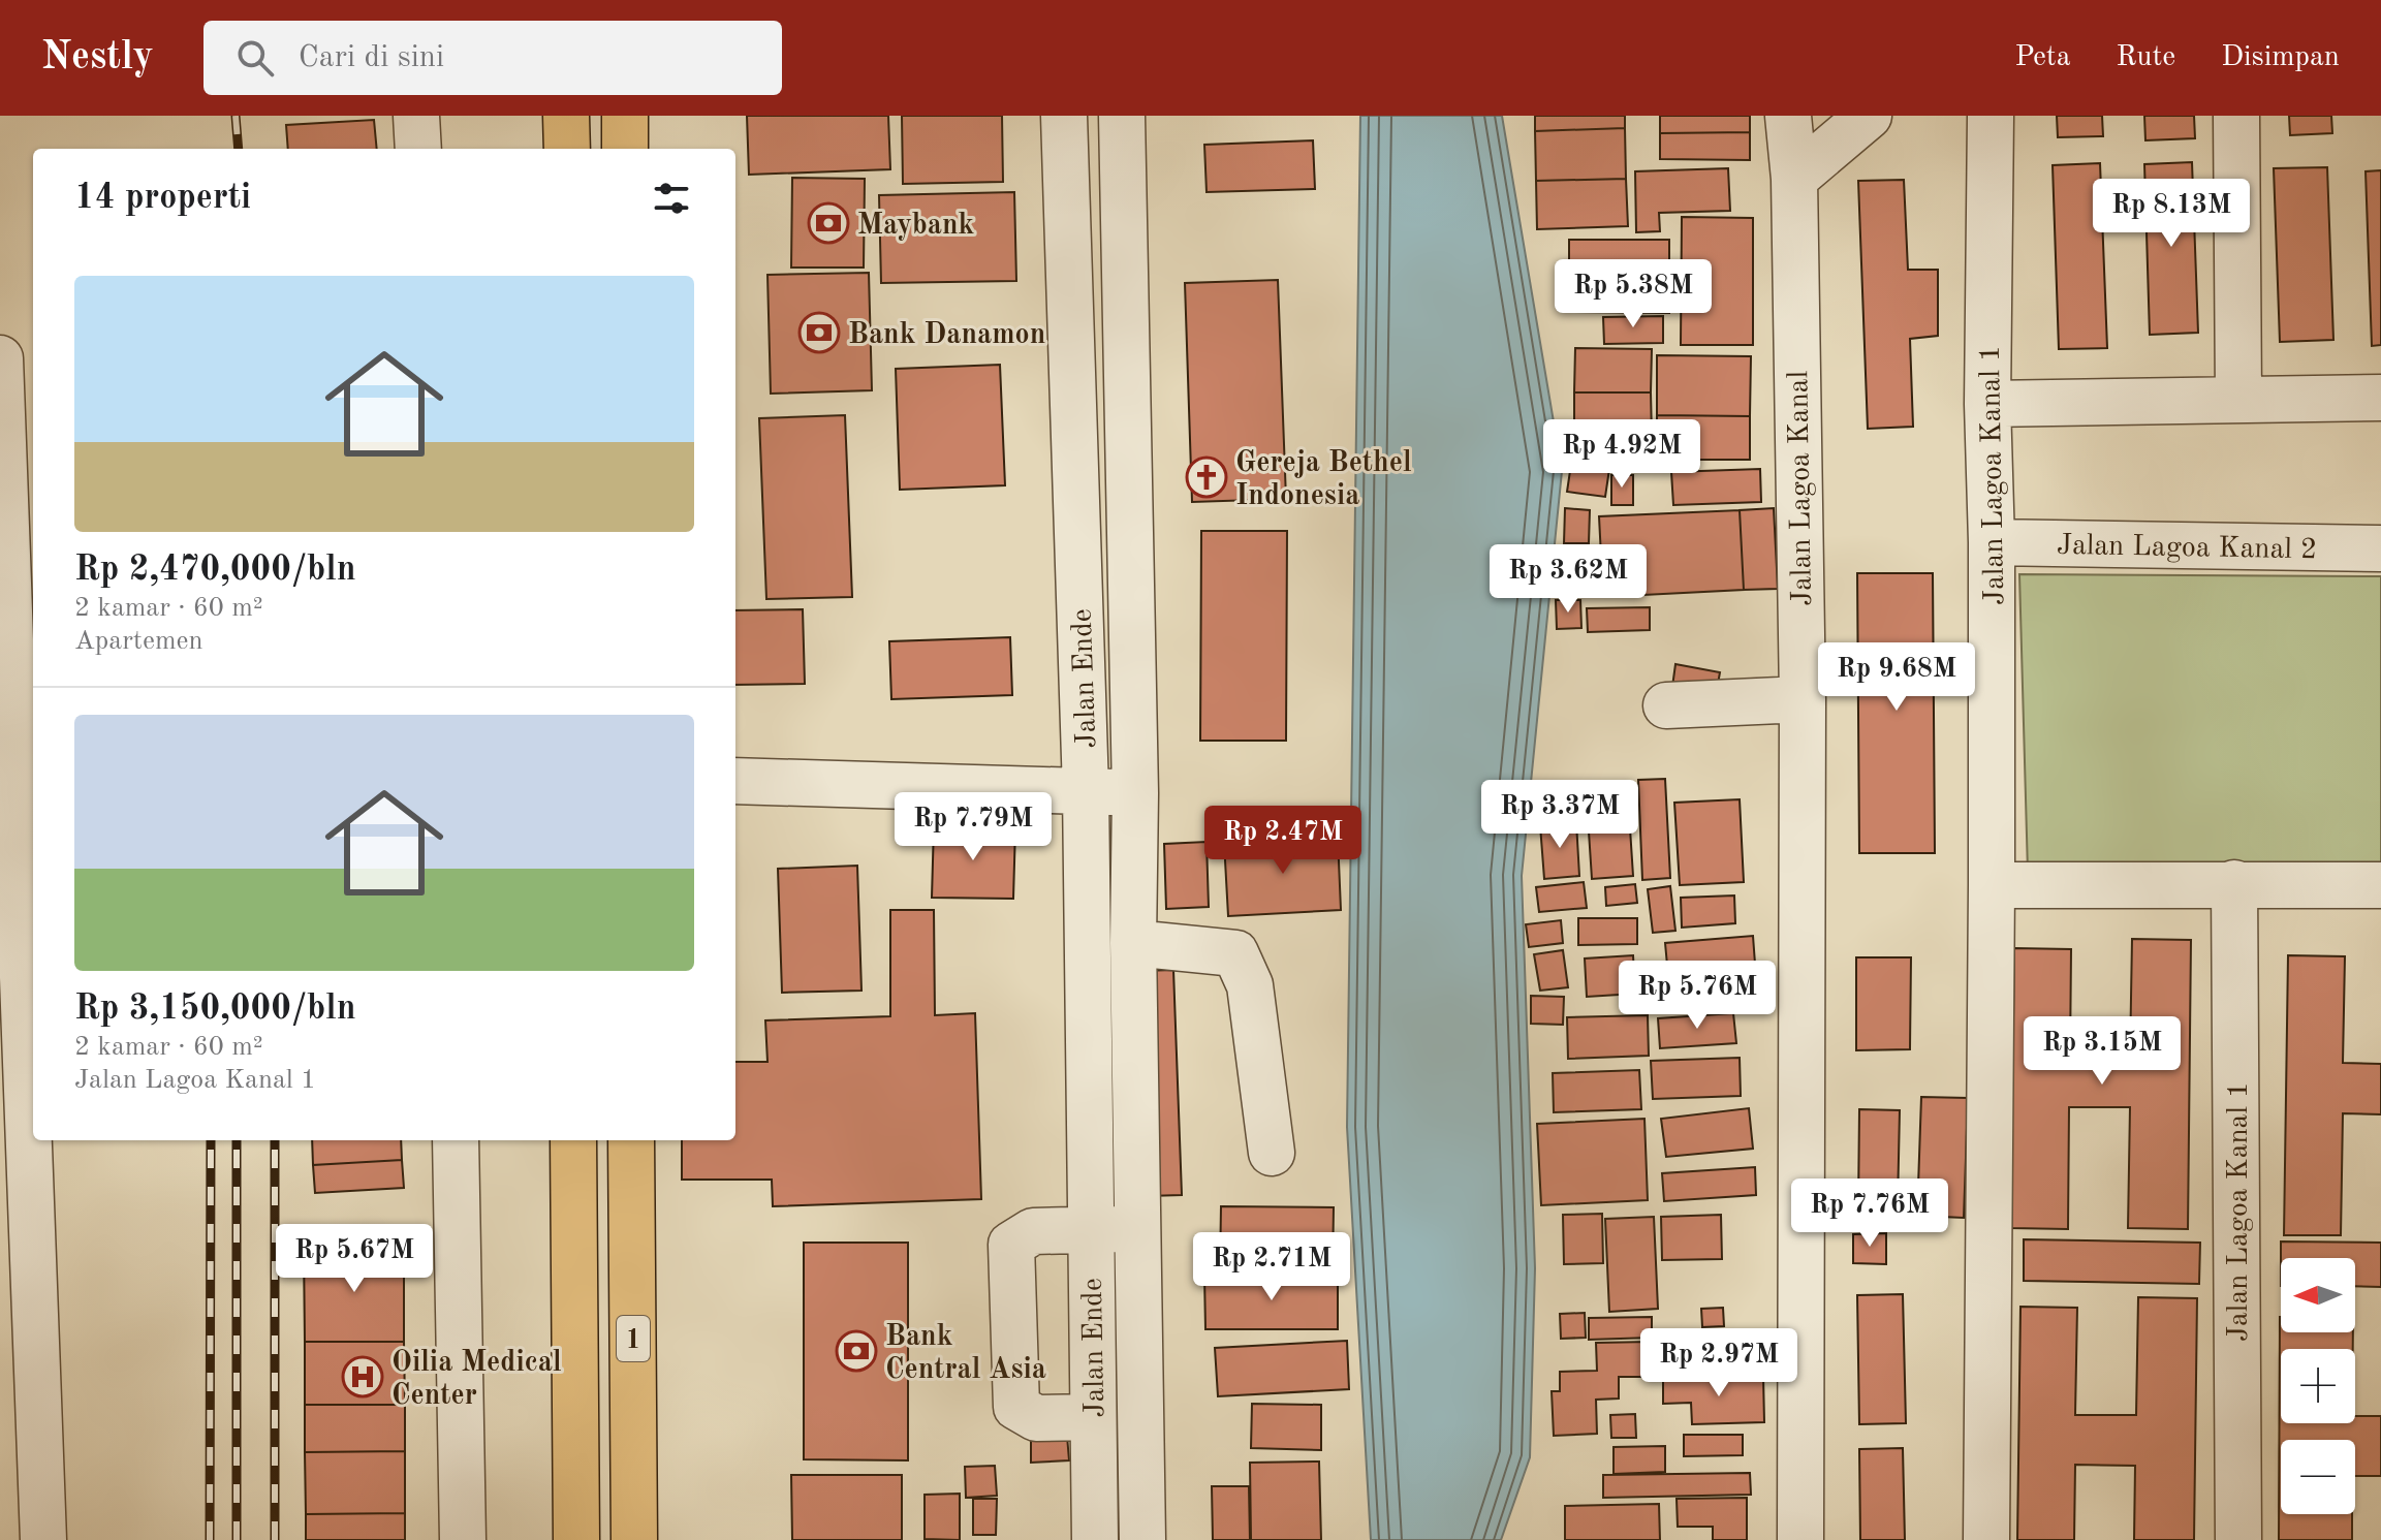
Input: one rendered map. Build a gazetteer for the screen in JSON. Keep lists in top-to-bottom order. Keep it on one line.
{"streets":{"highway":["1"],"street":["Jalan Lagoa Kanal 1","Jalan Lagoa Kanal","Jalan Lagoa Kanal 2","Jalan Ende"]},"crossings":[["Jalan Lagoa Kanal 1","Jalan Lagoa Kanal 2"]],"places":{"bank":["Maybank","Bank Danamon","Bank Central Asia"],"church":["Gereja Bethel Indonesia"],"hospital":["Oilia Medical Center"]},"north":"left","page":{"header":"Nestly","search":"Cari di sini","nav":["Peta","Rute","Disimpan"],"heading":"14 properti","price":["Rp 8.13M","Rp 5.38M","Rp 4.92M","Rp 3.62M","Rp 9.68M","Rp 3.37M","Rp 7.79M","Rp 2.47M","Rp 5.76M","Rp 3.15M","Rp 7.76M","Rp 5.67M","Rp 2.71M","Rp 2.97M"],"list":[{"name":"Rp 2,470,000/bln","note":"2 kamar · 60 m² · Apartemen"},{"name":"Rp 3,150,000/bln","note":"2 kamar · 60 m² · Jalan Lagoa Kanal 1"}],"map_buttons":["+","−"]}}
